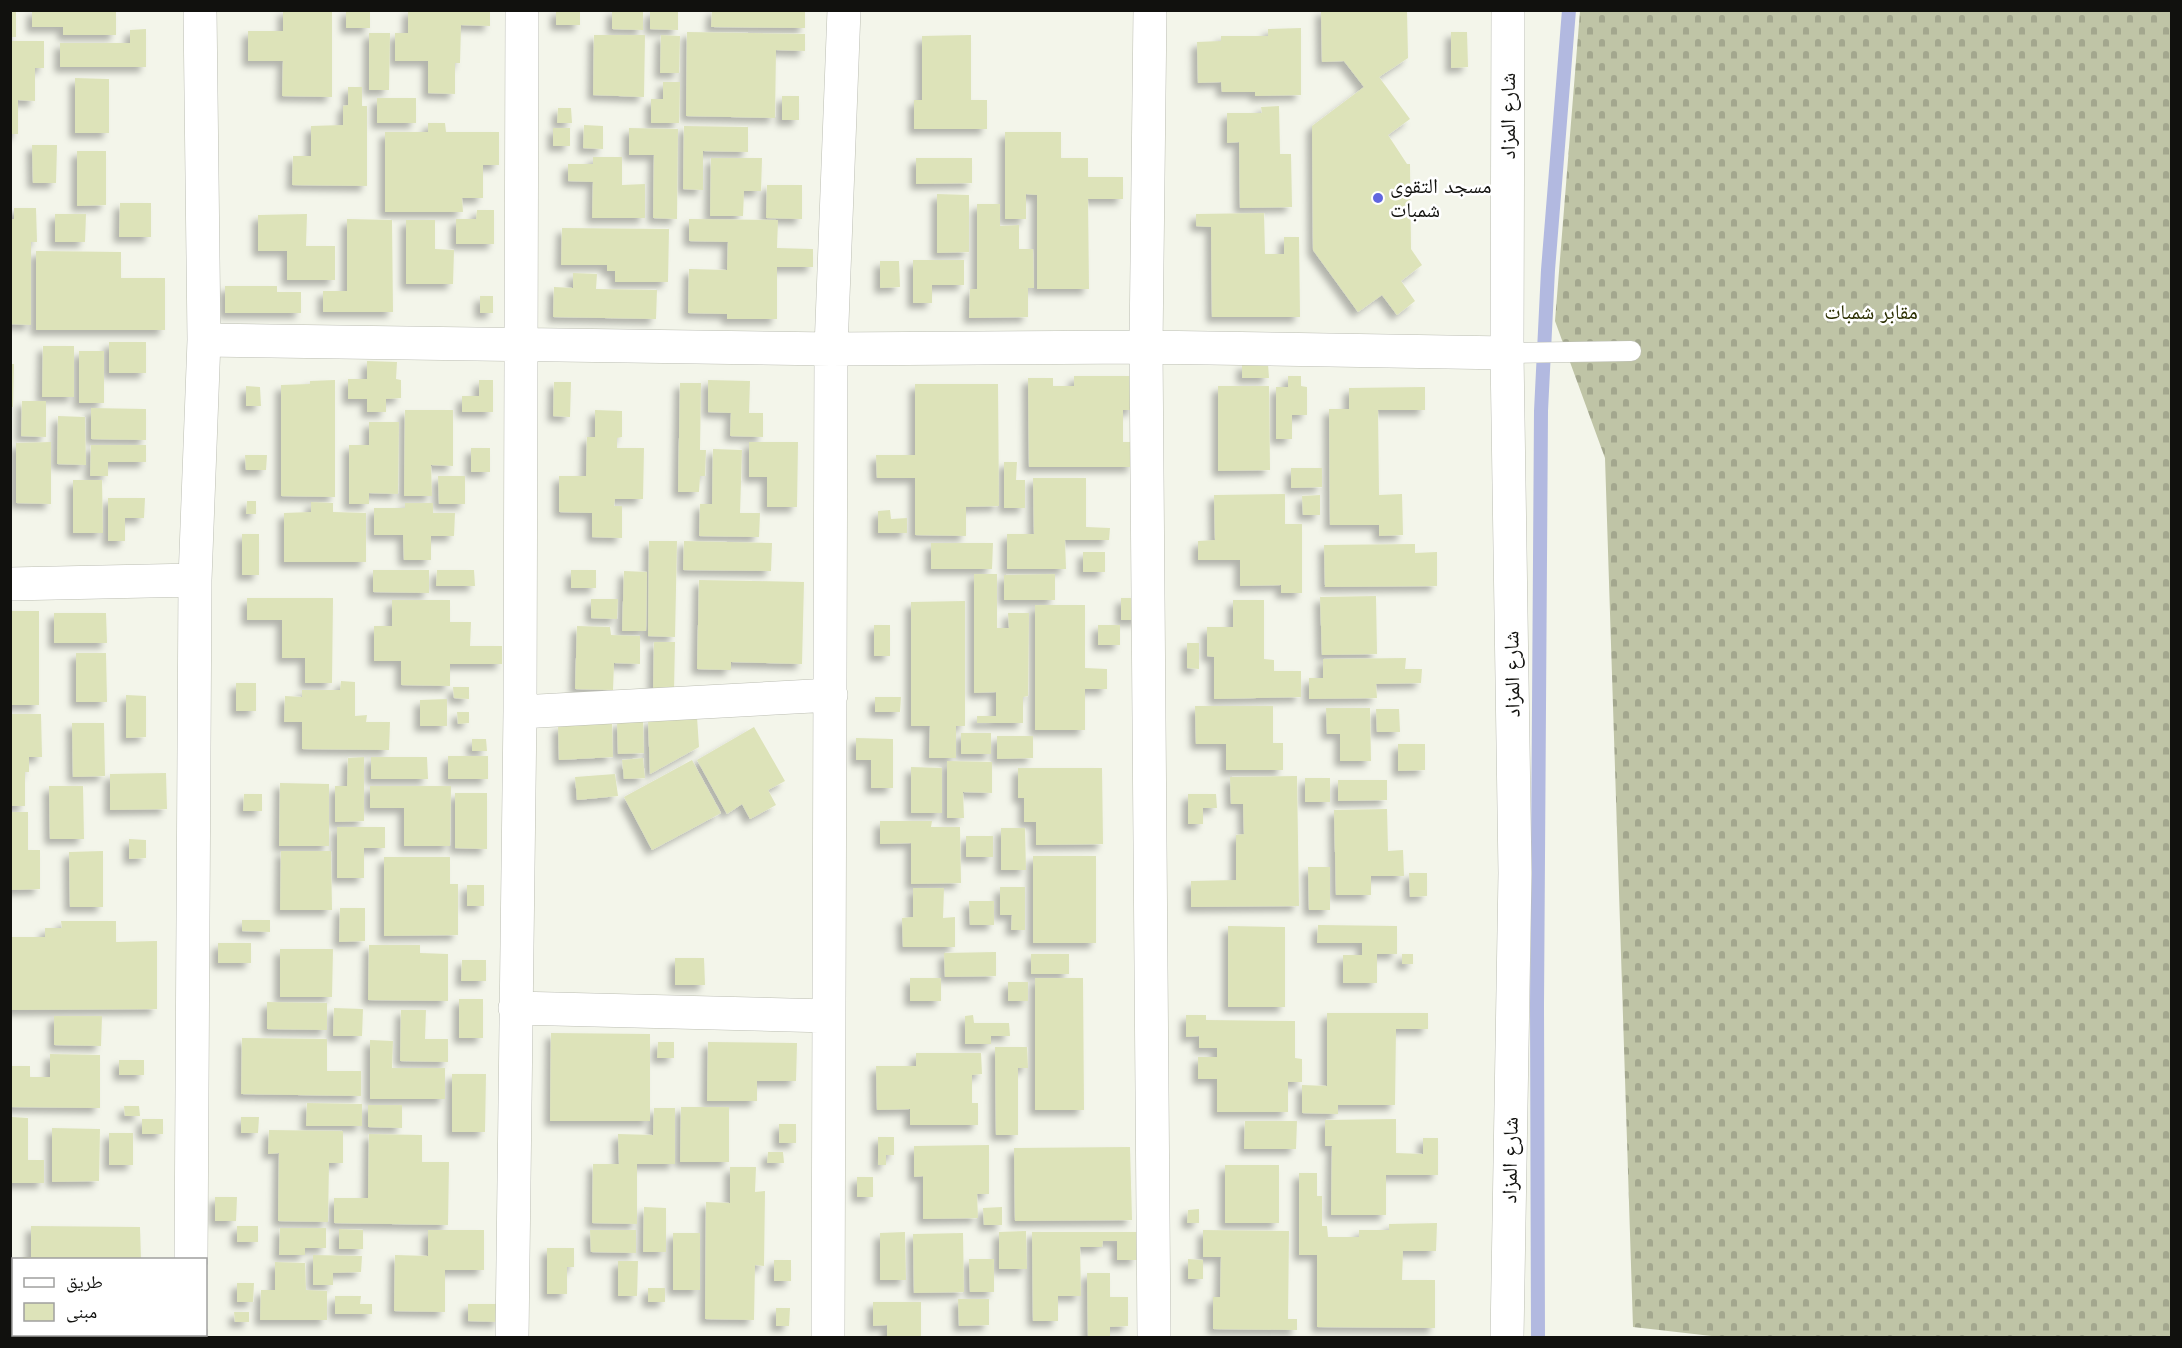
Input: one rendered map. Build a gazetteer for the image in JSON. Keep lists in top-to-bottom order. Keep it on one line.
{"streets":{"street":["شارع المزاد"]},"parks":["مقابر شمبات"],"places":["مسجد التقوى شمبات"],"legend":["طريق","مبنى"]}
